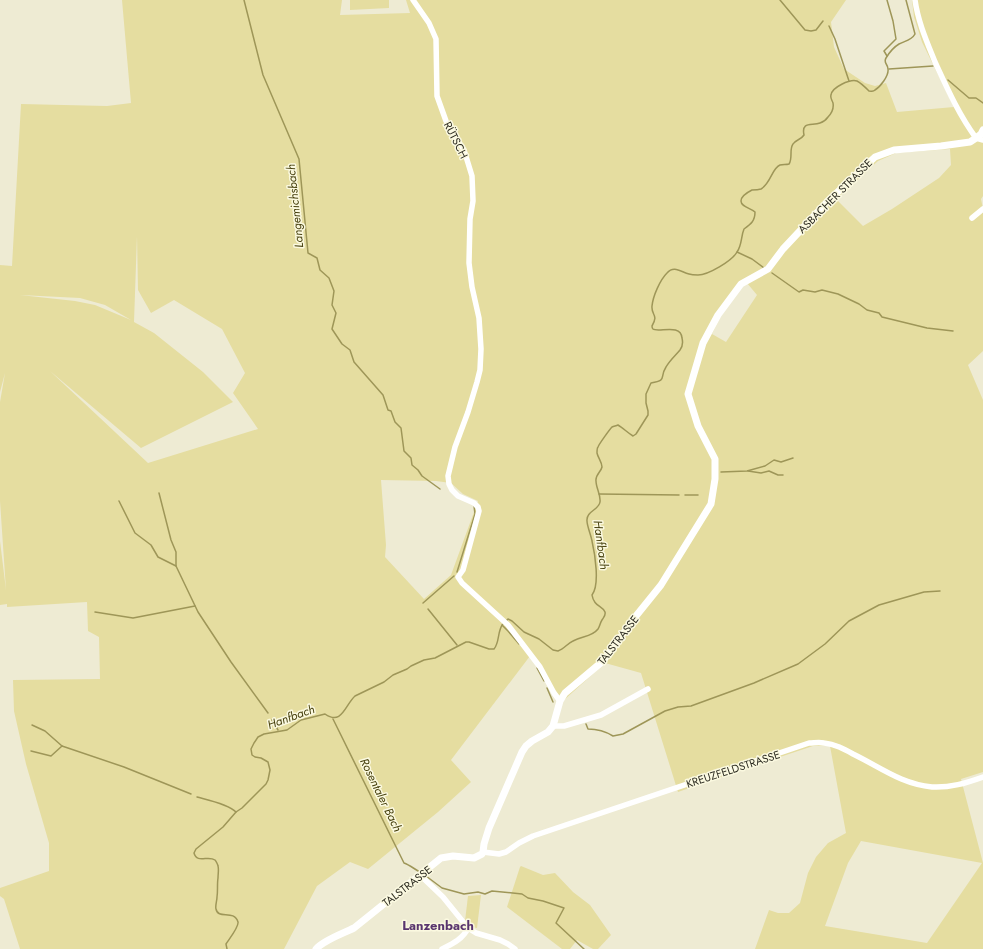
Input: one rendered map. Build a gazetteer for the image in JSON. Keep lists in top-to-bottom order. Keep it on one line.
{"streets":{"main road":["ASBACHER STRASSE","TALSTRASSE"],"street":["RÜTSCH","KREUZFELDSTRASSE"]},"crossings":[["RÜTSCH","TALSTRASSE"],["ASBACHER STRASSE","TALSTRASSE"],["TALSTRASSE","KREUZFELDSTRASSE"]],"districts":["Lanzenbach"],"water":["Langemichsbach","Hanfbach","Rosentaler Bach"]}
